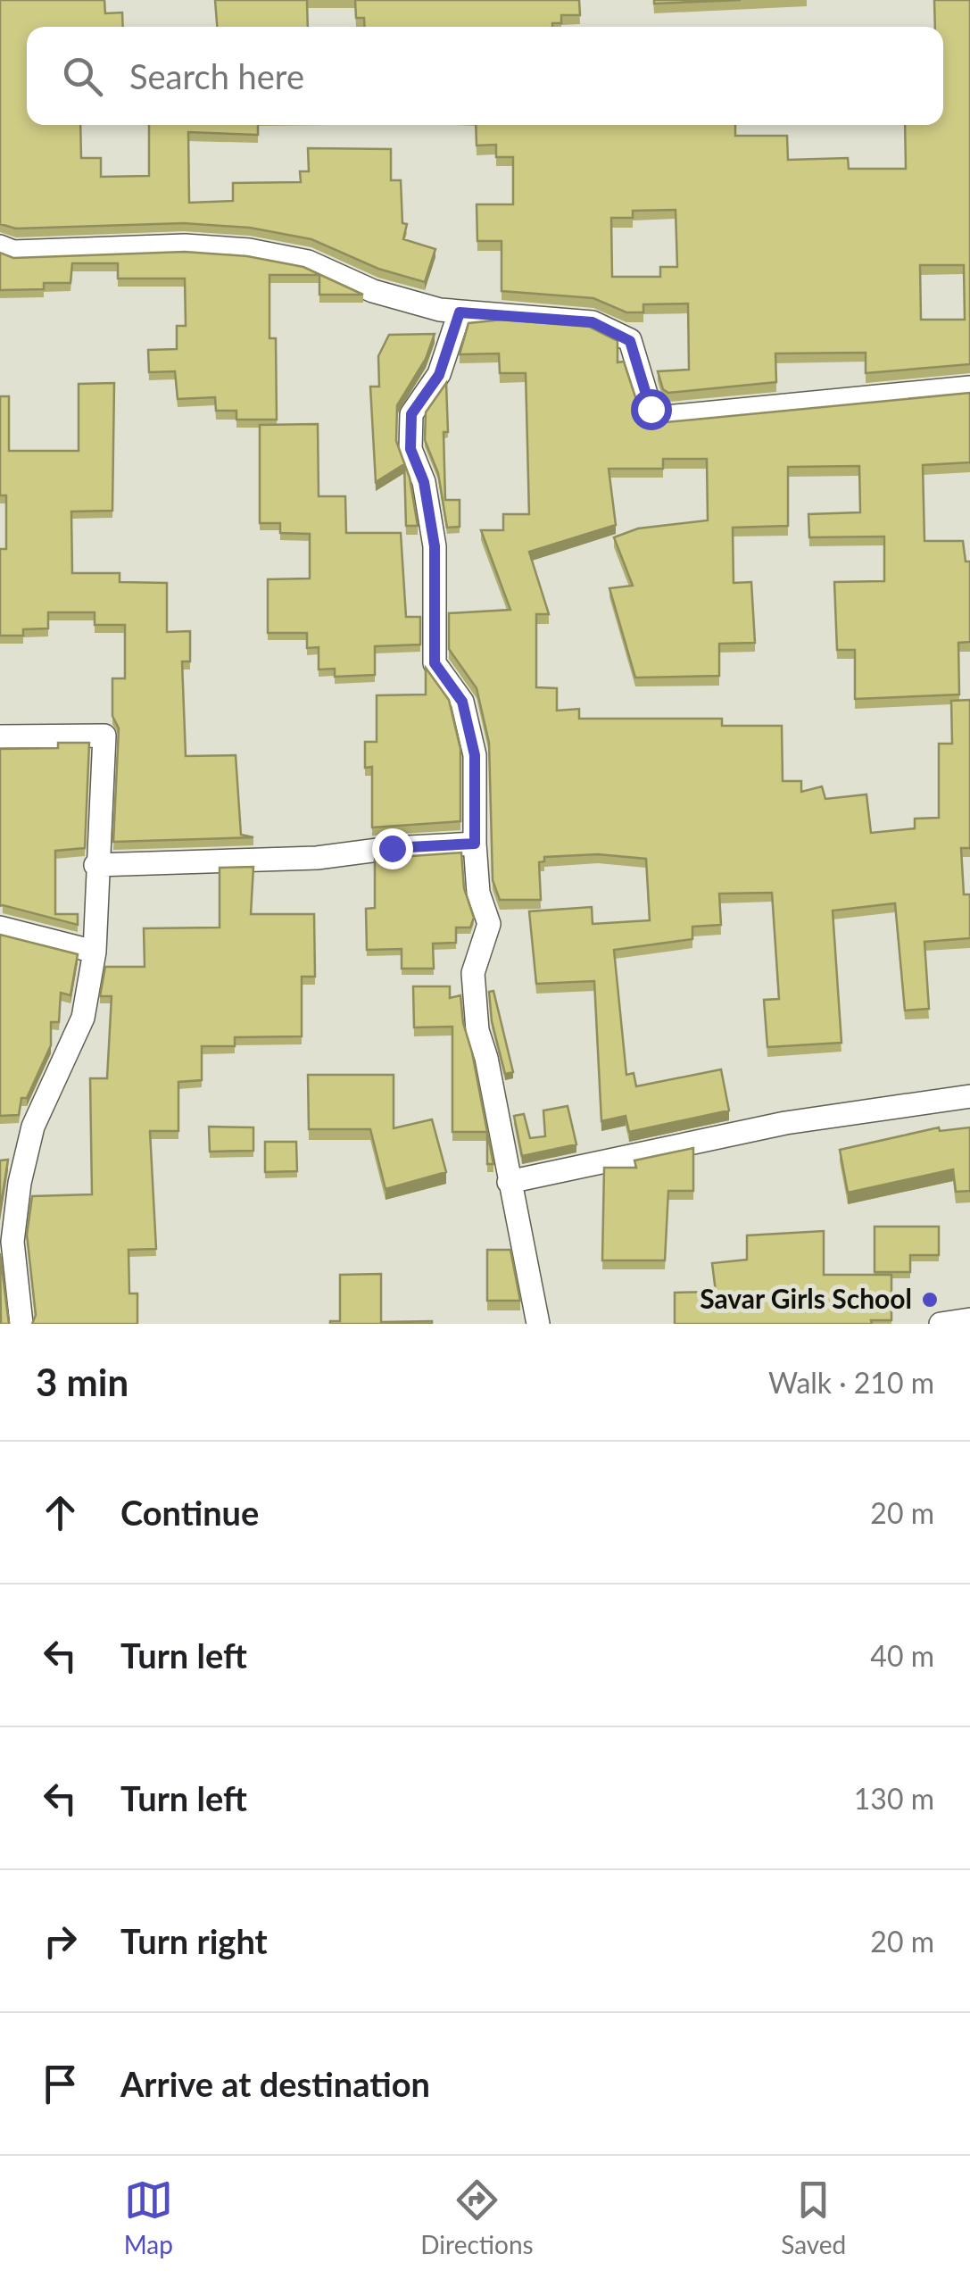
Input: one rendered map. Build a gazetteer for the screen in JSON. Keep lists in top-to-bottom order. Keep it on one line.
{"places":["Savar Girls School"],"page":{"search":"Search here","heading":["3 min","Walk · 210 m"],"list":[["Continue","20 m"],["Turn left","40 m"],["Turn left","130 m"],["Turn right","20 m"],"Arrive at destination"],"nav":["Map","Directions","Saved"]}}
